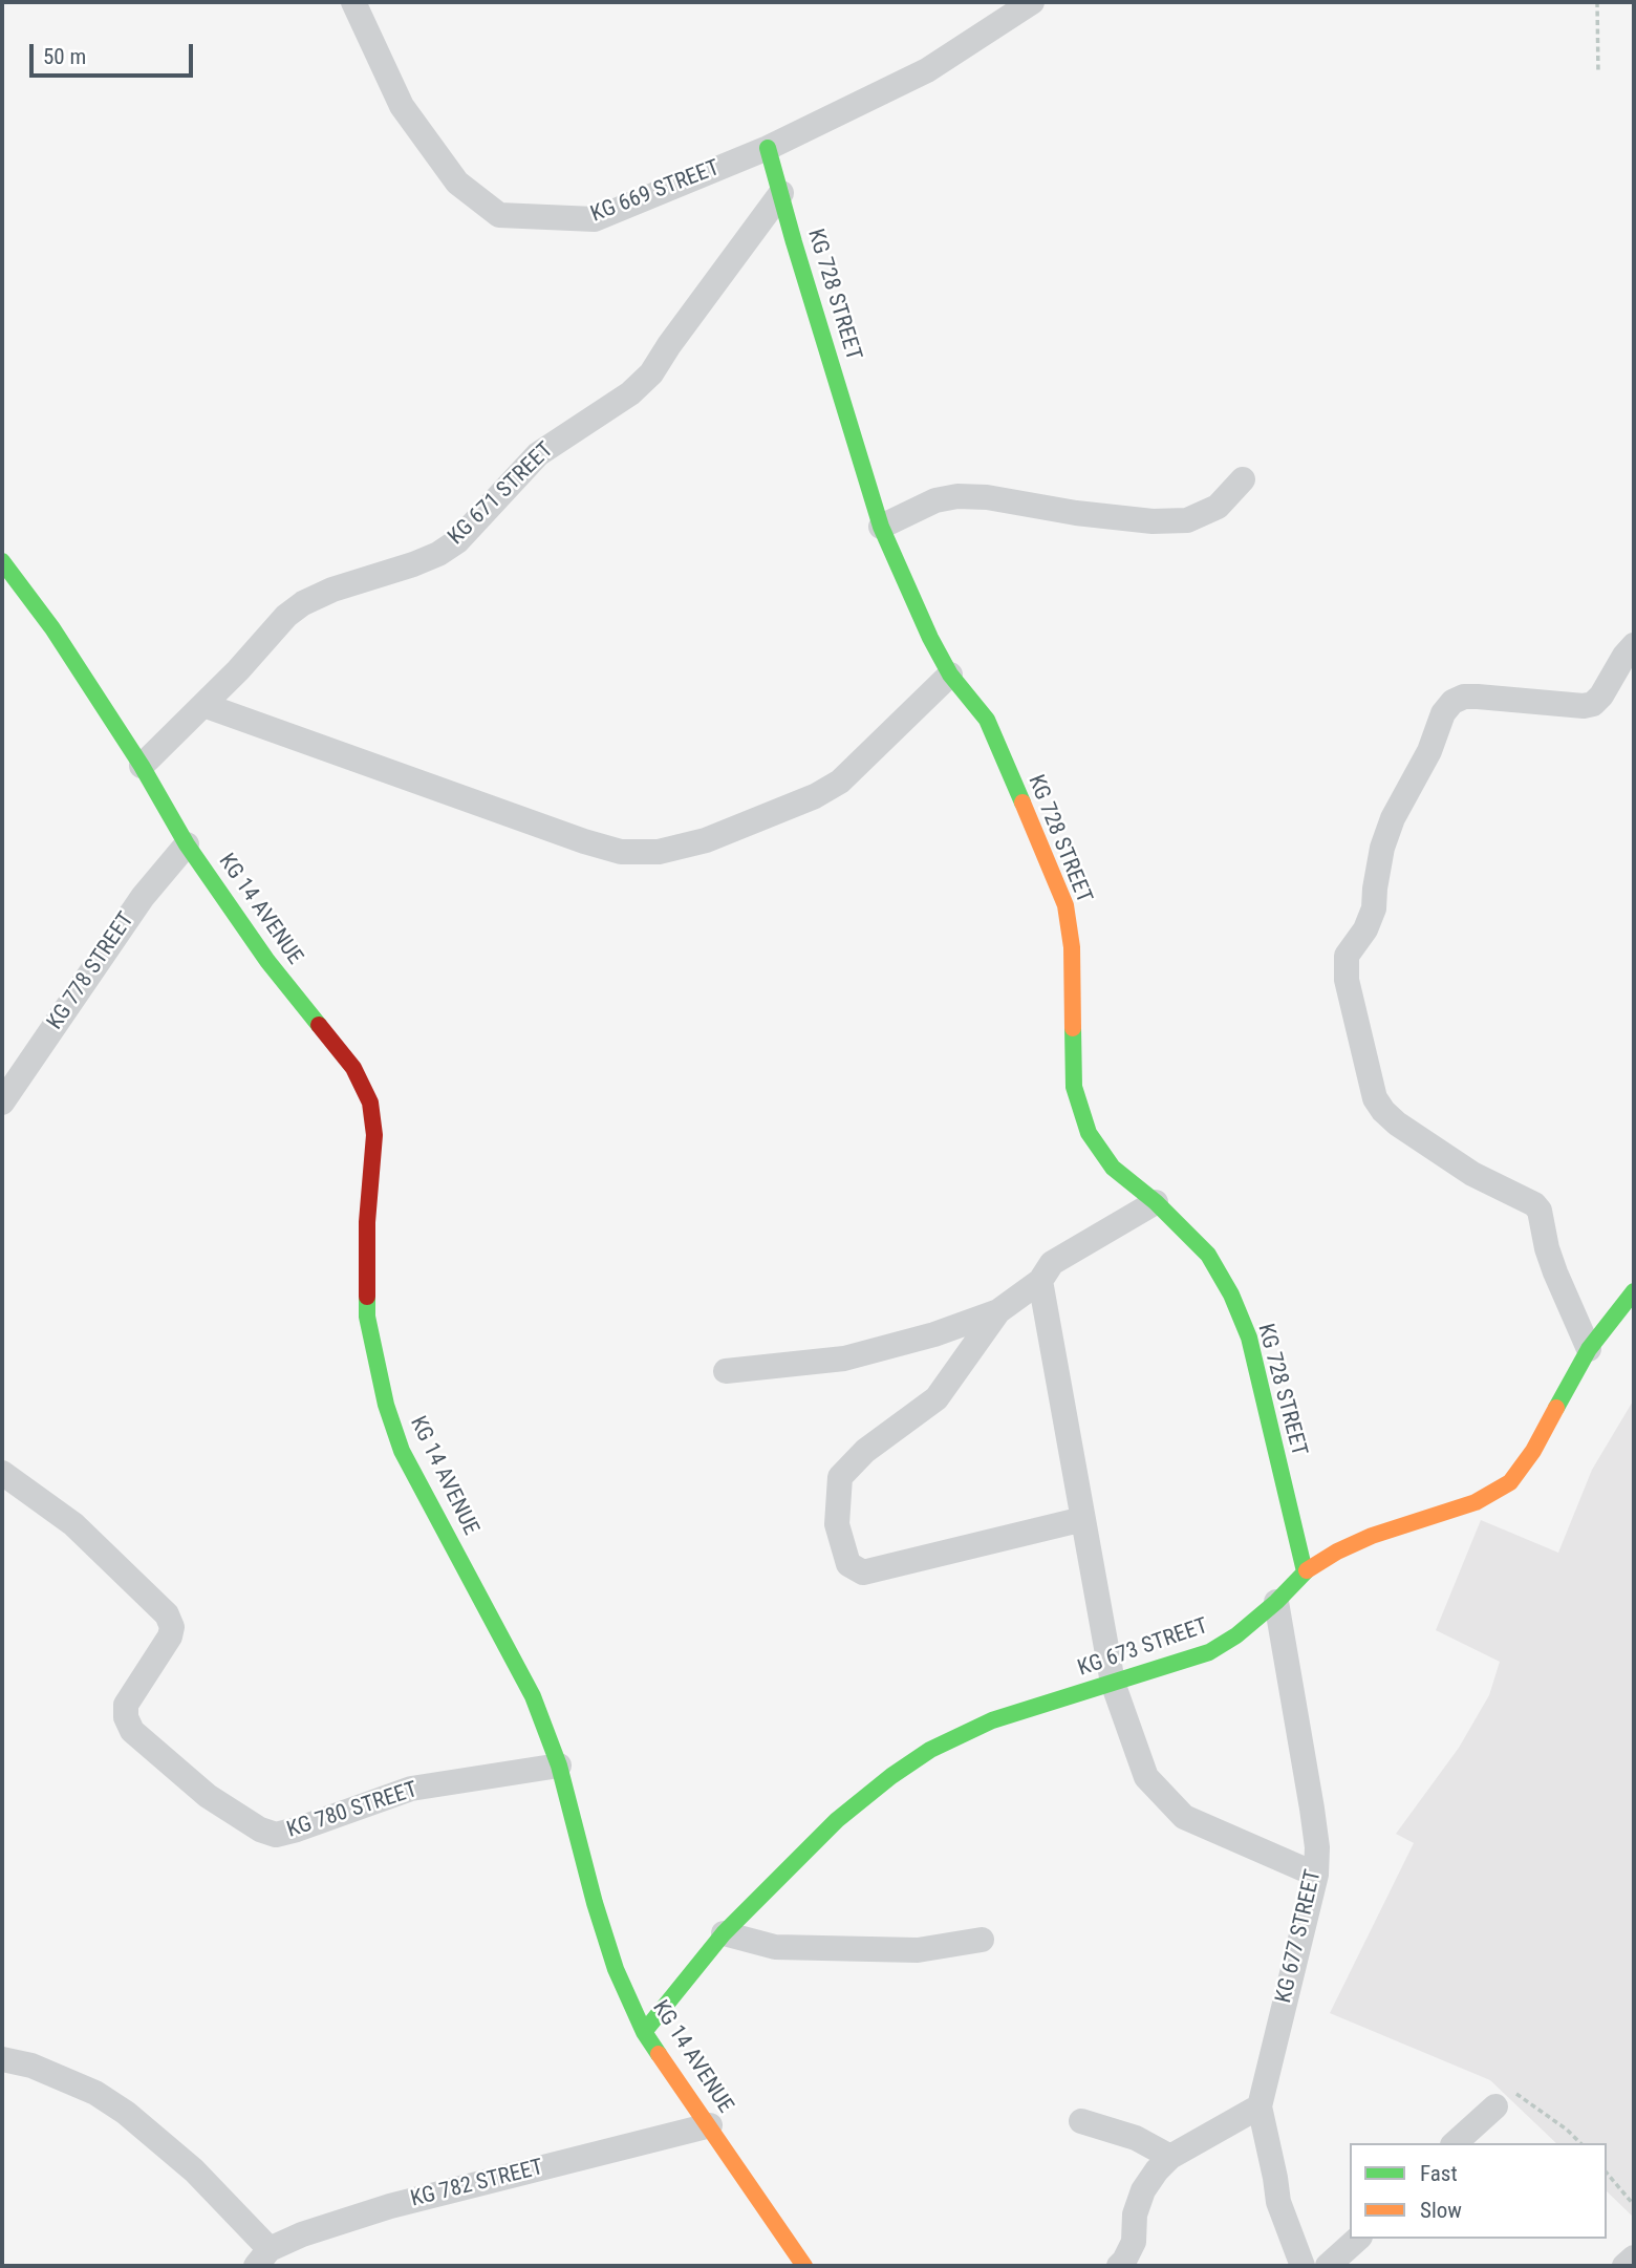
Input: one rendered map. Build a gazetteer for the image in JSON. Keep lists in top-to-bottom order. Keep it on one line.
{"streets":{"street":["KG 669 STREET","KG 728 STREET","KG 671 STREET","KG 14 AVENUE","KG 778 STREET","KG 673 STREET","KG 780 STREET","KG 677 STREET","KG 782 STREET"]},"crossings":[["KG 669 STREET","KG 728 STREET"],["KG 728 STREET","KG 671 STREET"],["KG 728 STREET","KG 673 STREET"],["KG 671 STREET","KG 14 AVENUE"],["KG 14 AVENUE","KG 778 STREET"],["KG 14 AVENUE","KG 673 STREET"],["KG 14 AVENUE","KG 780 STREET"],["KG 14 AVENUE","KG 782 STREET"],["KG 673 STREET","KG 677 STREET"]],"legend":["Fast","Slow"],"scale_bar":"50 m"}
